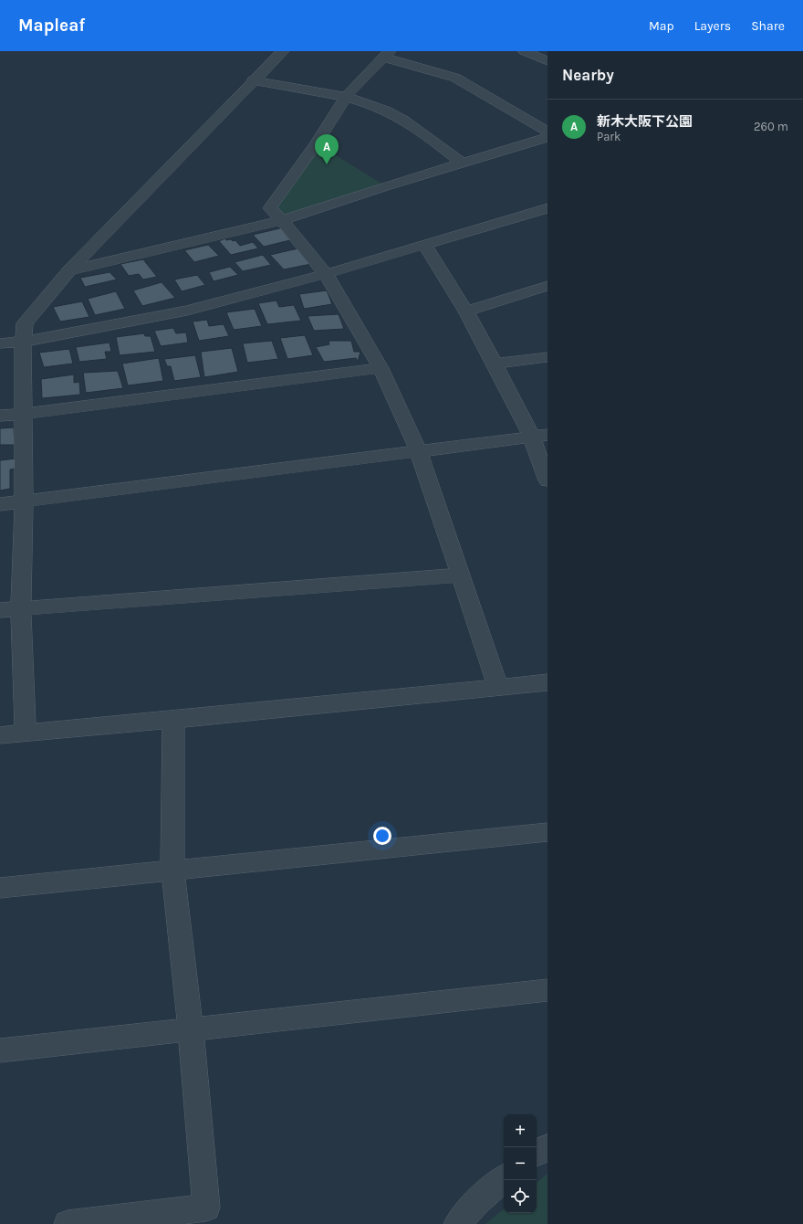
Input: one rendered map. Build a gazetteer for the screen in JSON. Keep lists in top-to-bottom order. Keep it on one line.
{"page":{"header":"Mapleaf","nav":["Map","Layers","Share"],"heading":"Nearby","list":[{"mark":"A","name":"新木大阪下公園","note":"Park","value":"260 m"}],"pins":"A","map_buttons":["+","−"]}}
